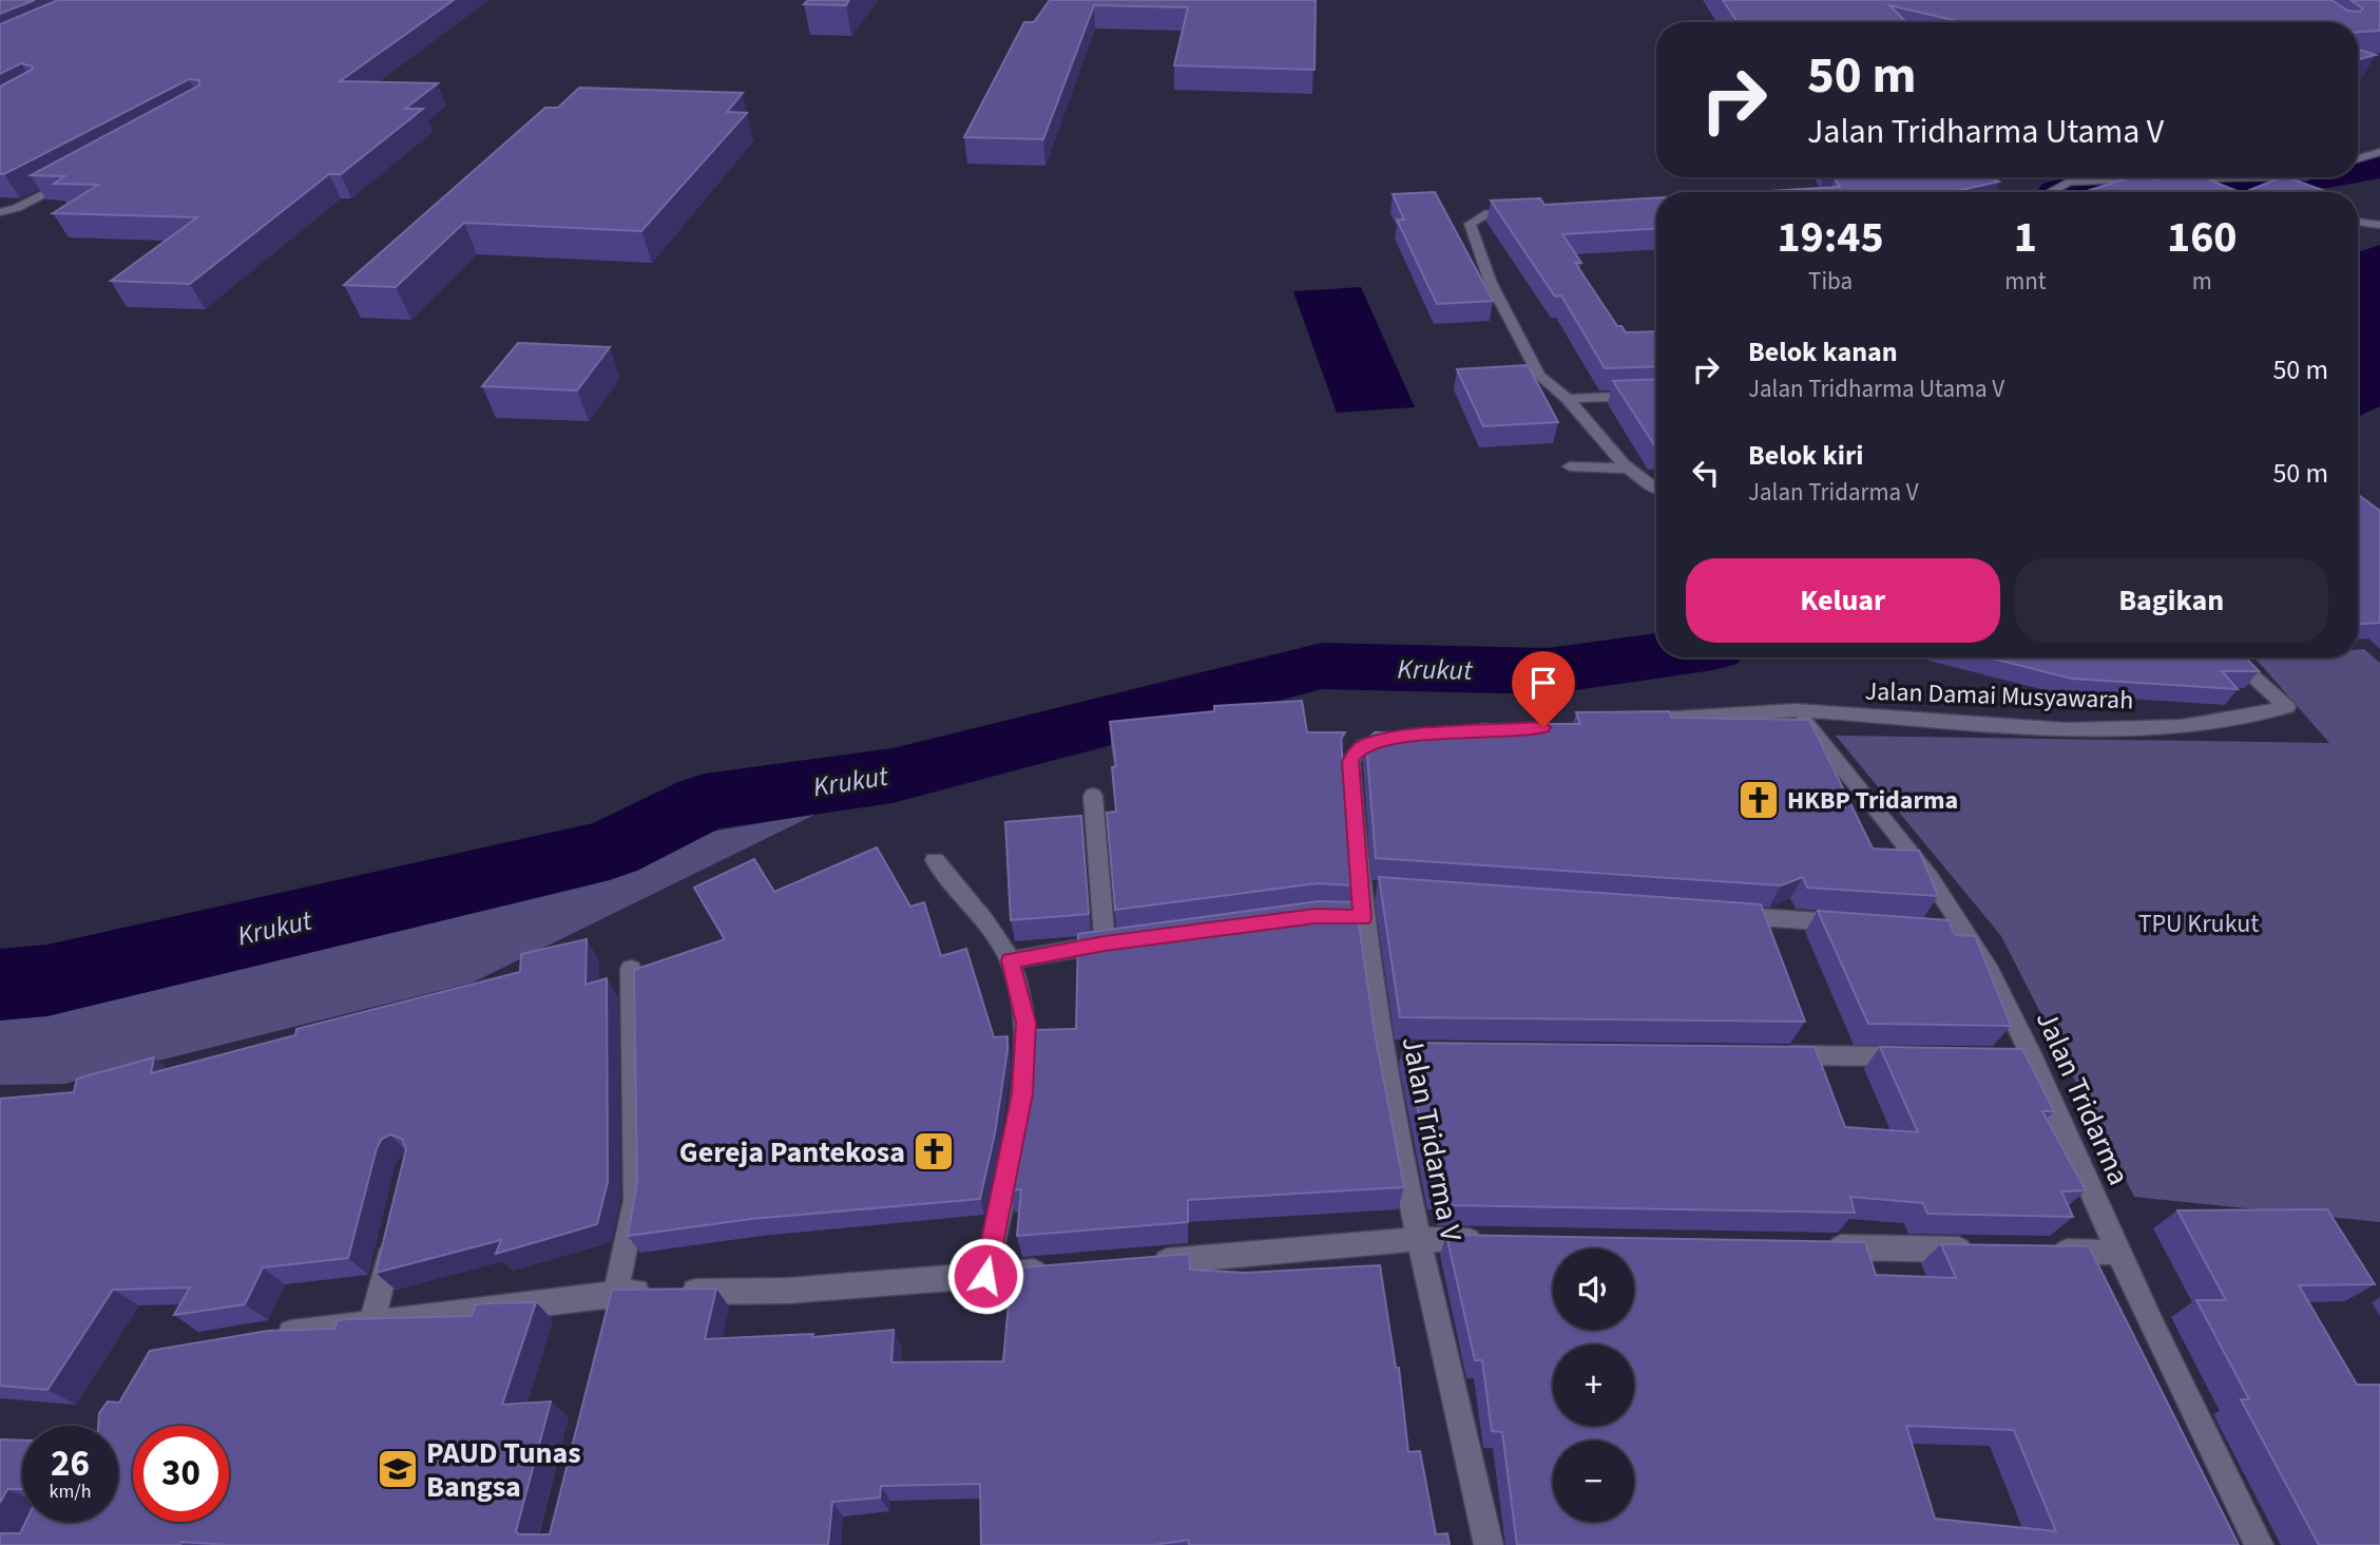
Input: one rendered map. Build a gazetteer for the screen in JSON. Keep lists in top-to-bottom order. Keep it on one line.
{"streets":{"street":["Jalan Damai Musyawarah","Jalan Tridarma","Jalan Tridarma V"]},"crossings":[["Jalan Damai Musyawarah","Jalan Tridarma"]],"water":["Krukut"],"parks":["TPU Krukut"],"places":{"church":["HKBP Tridarma","Gereja Pantekosa"],"school or university":["PAUD Tunas Bangsa"]},"page":{"turn":["50 m","Jalan Tridharma Utama V"],"eta":["19:45","Tiba","1","mnt","160","m"],"list":[{"name":"Belok kanan","note":"Jalan Tridharma Utama V","value":"50 m"},{"name":"Belok kiri","note":"Jalan Tridarma V","value":"50 m"}],"buttons":["Keluar","Bagikan"],"map_buttons":["+","−"],"speed":"26 km/h","limit":"30"}}
